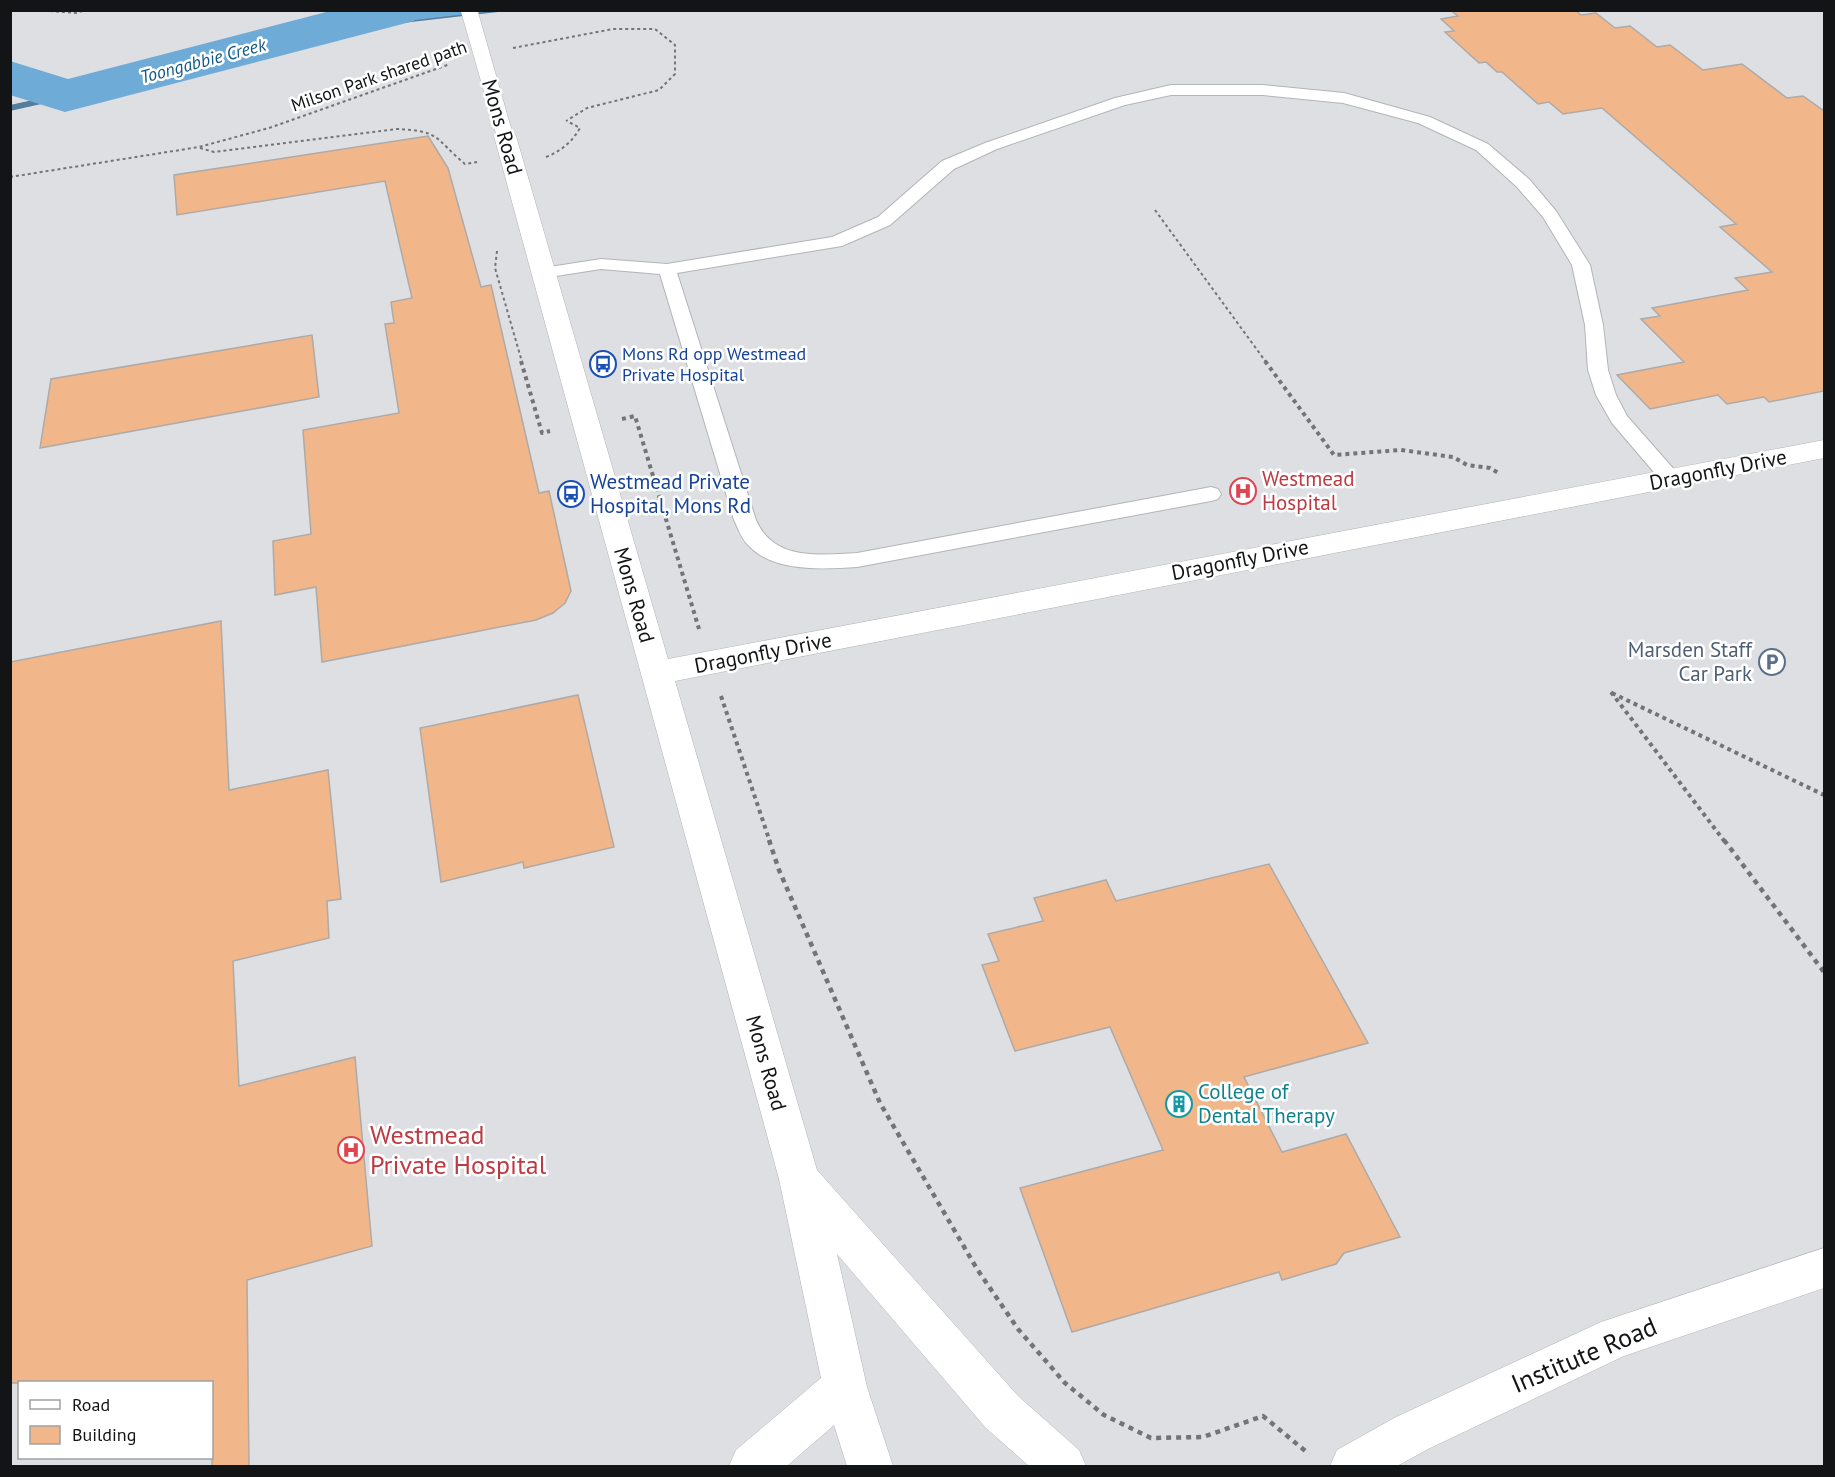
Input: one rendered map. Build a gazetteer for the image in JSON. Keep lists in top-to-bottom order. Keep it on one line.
{"streets":{"street":["Mons Road","Dragonfly Drive","Institute Road"],"path":["Milson Park shared path"]},"crossings":[["Milson Park shared path","Mons Road"],["Mons Road","Dragonfly Drive"]],"water":["Toongabbie Creek"],"places":{"bus stop":["Mons Rd opp Westmead Private Hospital","Westmead Private Hospital, Mons Rd"],"hospital":["Westmead Hospital","Westmead Private Hospital"],"parking":["Marsden Staff Car Park"],"building":["College of Dental Therapy"]},"legend":["Road","Building"]}
